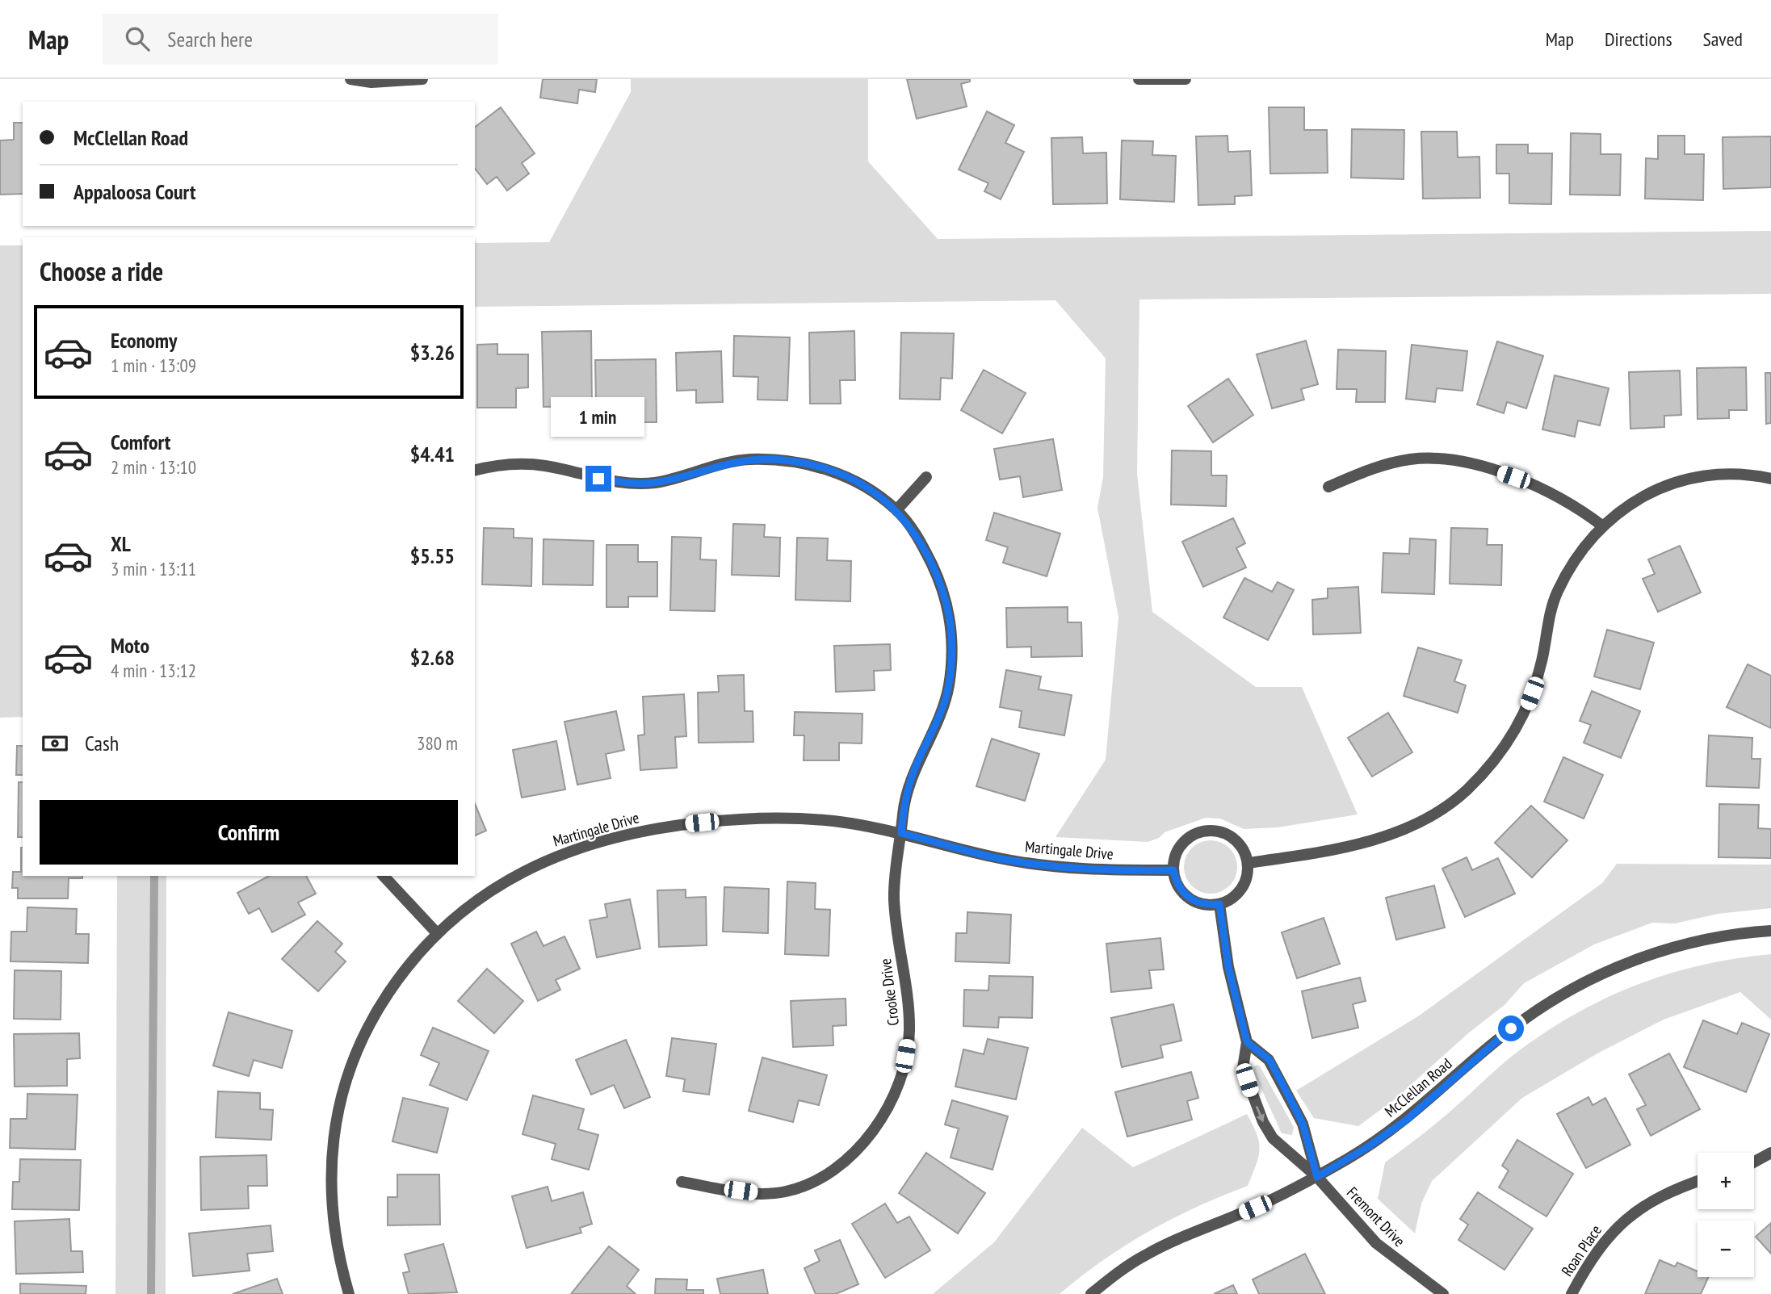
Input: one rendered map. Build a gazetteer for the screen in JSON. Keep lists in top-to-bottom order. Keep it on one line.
{"streets":{"street":["Martingale Drive","Crooke Drive","McClellan Road","Fremont Drive","Roan Place"]},"crossings":[["Martingale Drive","Crooke Drive"],["Martingale Drive","Fremont Drive"],["McClellan Road","Fremont Drive"]],"page":{"header":"Map","search":"Search here","nav":["Map","Directions","Saved"],"banner":["McClellan Road","Appaloosa Court"],"heading":"Choose a ride","list":[{"name":"Economy","note":"1 min · 13:09","value":"$3.26"},{"name":"Comfort","note":"2 min · 13:10","value":"$4.41"},{"name":"XL","note":"3 min · 13:11","value":"$5.55"},{"name":"Moto","note":"4 min · 13:12","value":"$2.68"}],"bubble":"1 min","pay":["Cash","380 m"],"buttons":"Confirm","map_buttons":["+","−"]}}
